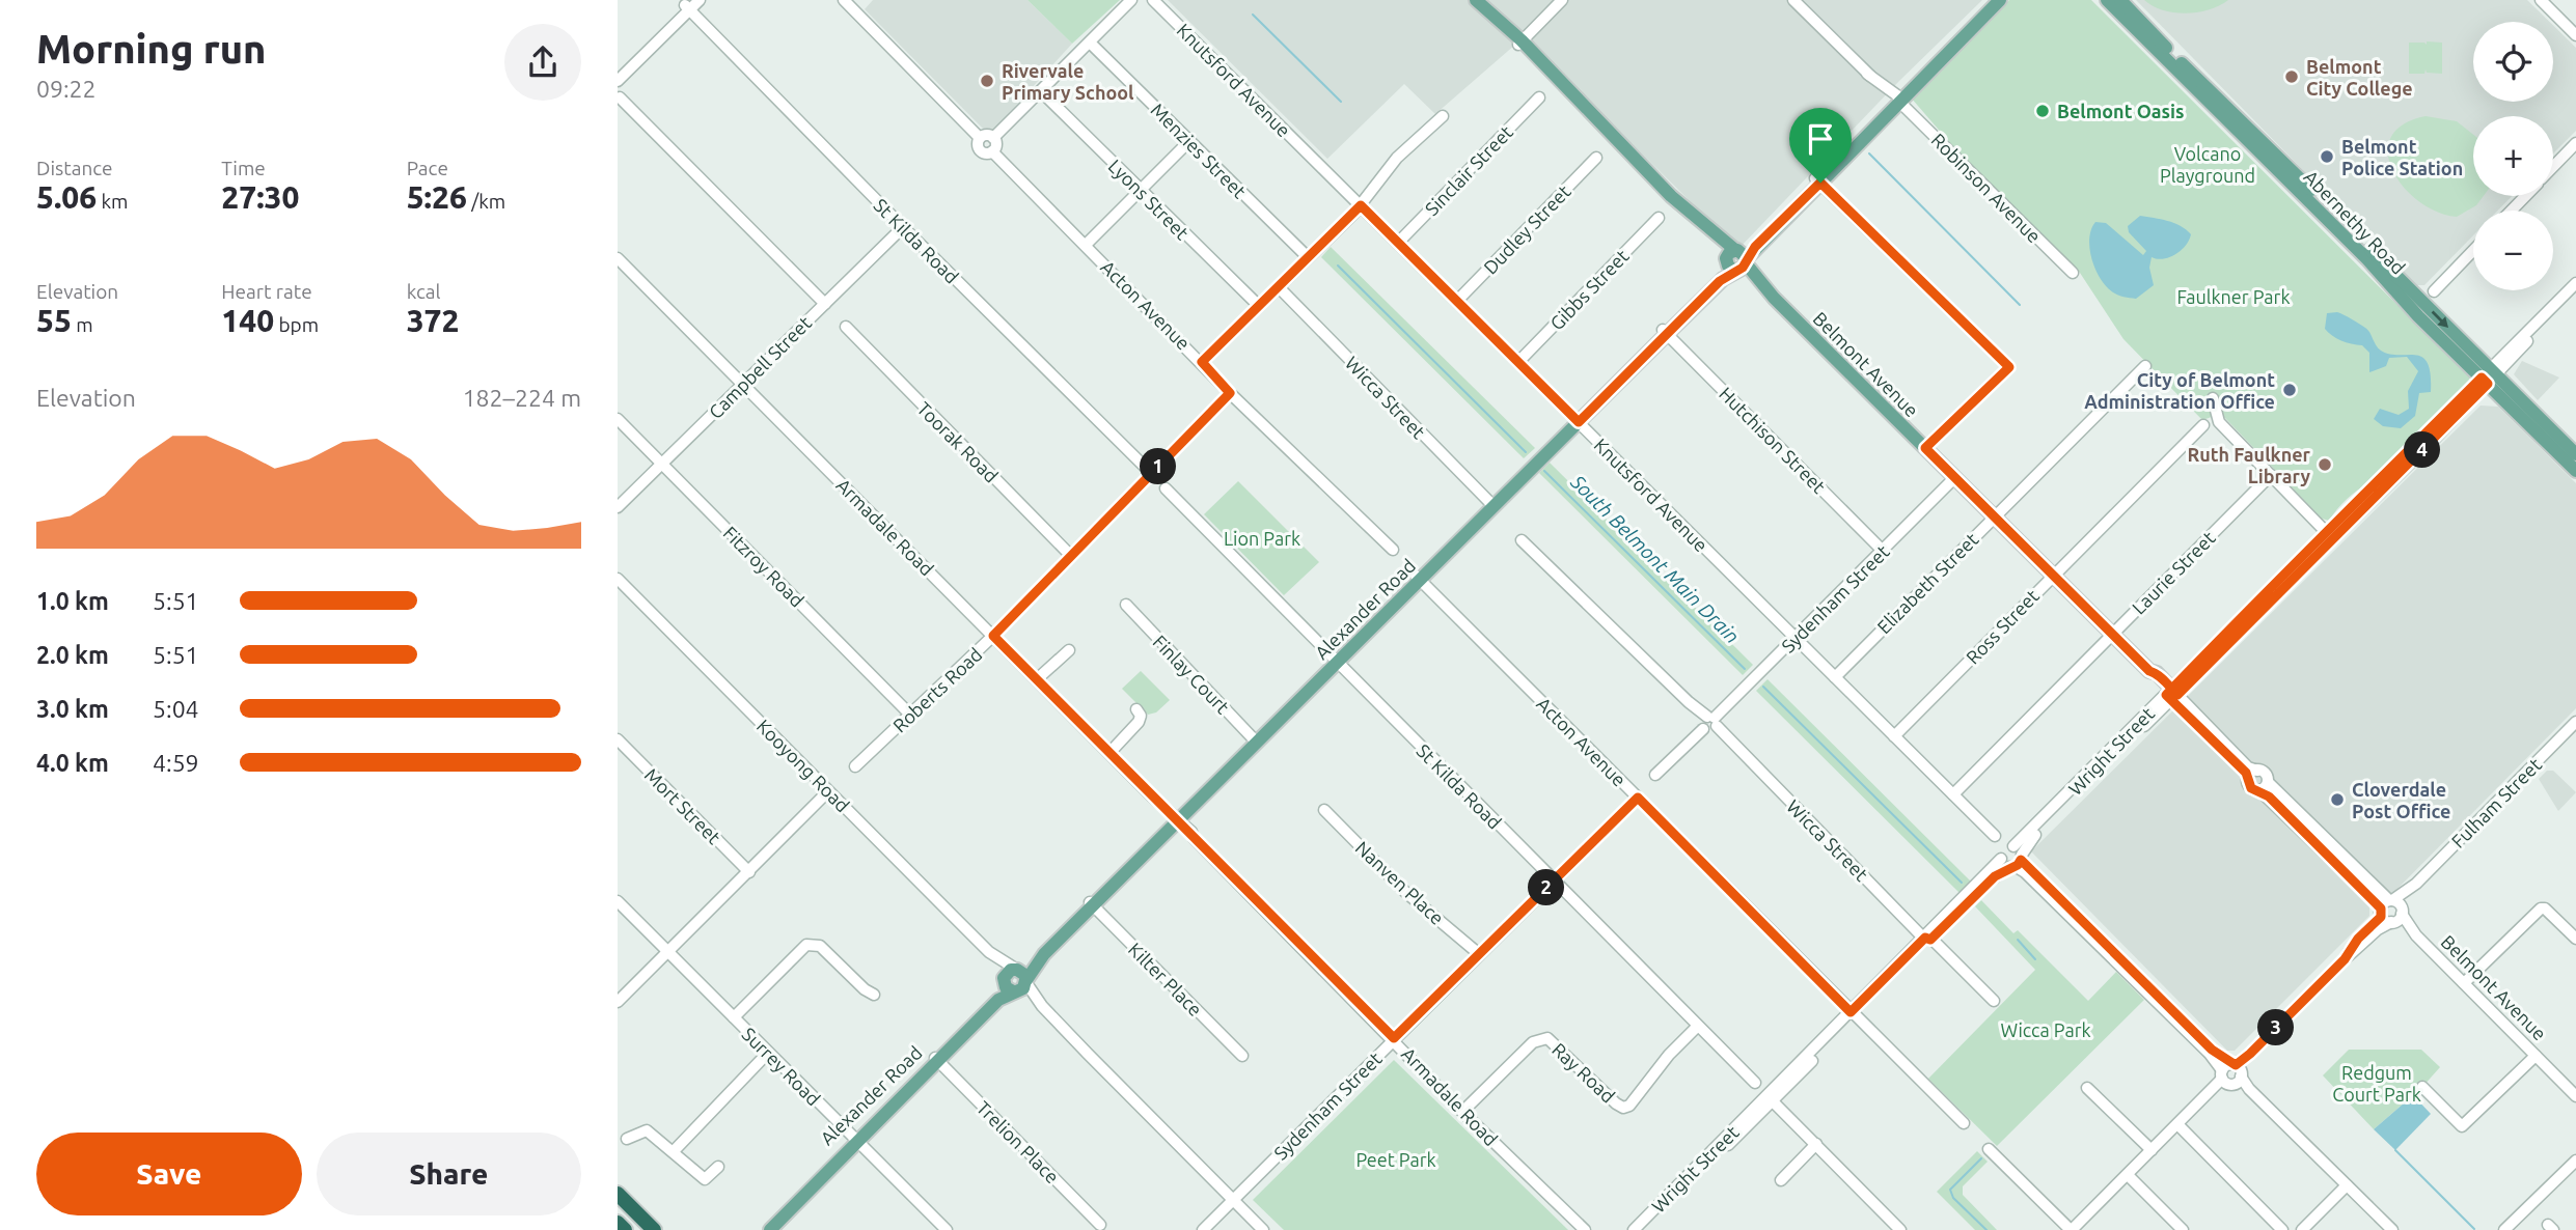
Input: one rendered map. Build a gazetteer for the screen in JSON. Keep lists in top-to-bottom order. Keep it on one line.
{"streets":{"main road":["Abernethy Road","Belmont Avenue","Alexander Road"],"street":["Knutsford Avenue","Menzies Street","Sinclair Street","Robinson Avenue","Lyons Street","Dudley Street","St Kilda Road","Gibbs Street","Acton Avenue","Campbell Street","Wicca Street","Hutchison Street","Toorak Road","Armadale Road","Fitzroy Road","Laurie Street","Elizabeth Street","Sydenham Street","Ross Street","Finlay Court","Roberts Road","Wright Street","Kooyong Road","Fulham Street","Mort Street","Nanven Place","Kilter Place","Surrey Road","Ray Road","Trelion Place"]},"crossings":[["Knutsford Avenue","Sinclair Street"],["Knutsford Avenue","Dudley Street"],["Knutsford Avenue","Gibbs Street"],["Knutsford Avenue","Laurie Street"],["Knutsford Avenue","Elizabeth Street"],["Knutsford Avenue","Sydenham Street"],["Knutsford Avenue","Alexander Road"],["Knutsford Avenue","Ross Street"],["Robinson Avenue","Alexander Road"],["Abernethy Road","Wright Street"],["St Kilda Road","Campbell Street"],["St Kilda Road","Sydenham Street"],["St Kilda Road","Alexander Road"],["St Kilda Road","Roberts Road"],["St Kilda Road","Ray Road"],["Acton Avenue","Sydenham Street"],["Acton Avenue","Alexander Road"],["Acton Avenue","Roberts Road"],["Acton Avenue","Wright Street"],["Belmont Avenue","Laurie Street"],["Belmont Avenue","Elizabeth Street"],["Belmont Avenue","Sydenham Street"],["Belmont Avenue","Alexander Road"],["Belmont Avenue","Ross Street"],["Belmont Avenue","Wright Street"],["Belmont Avenue","Fulham Street"],["Campbell Street","Armadale Road"],["Campbell Street","Fitzroy Road"],["Wicca Street","Sydenham Street"],["Wicca Street","Alexander Road"],["Wicca Street","Wright Street"],["Hutchison Street","Sydenham Street"],["Hutchison Street","Alexander Road"],["Toorak Road","Roberts Road"],["Armadale Road","Sydenham Street"],["Armadale Road","Alexander Road"],["Armadale Road","Roberts Road"],["Armadale Road","Ray Road"],["Fitzroy Road","Roberts Road"],["Sydenham Street","Kooyong Road"],["Sydenham Street","Nanven Place"],["Alexander Road","Finlay Court"],["Alexander Road","Kooyong Road"],["Alexander Road","Kilter Place"],["Alexander Road","Surrey Road"],["Alexander Road","Trelion Place"]],"water":["South Belmont Main Drain"],"parks":["Volcano Playground","Faulkner Park","Lion Park","Wicca Park","Redgum Court Park","Peet Park"],"places":["Belmont City College","Rivervale Primary School","Belmont Oasis","Belmont Police Station","City of Belmont Administration Office","Ruth Faulkner Library","Cloverdale Post Office"],"page":{"heading":["Morning run","09:22"],"map_buttons":["+","−"],"stats":[["Distance","5.06 km"],["Time","27:30"],["Pace","5:26 /km"],["Elevation","55 m"],["Heart rate","140 bpm"],["kcal","372"]],"chart":["Elevation","182–224 m"],"pins":["4","1","2","3"],"list":[{"name":"1.0 km","note":"5:51"},{"name":"2.0 km","note":"5:51"},{"name":"3.0 km","note":"5:04"},{"name":"4.0 km","note":"4:59"}],"buttons":["Save","Share"]}}
